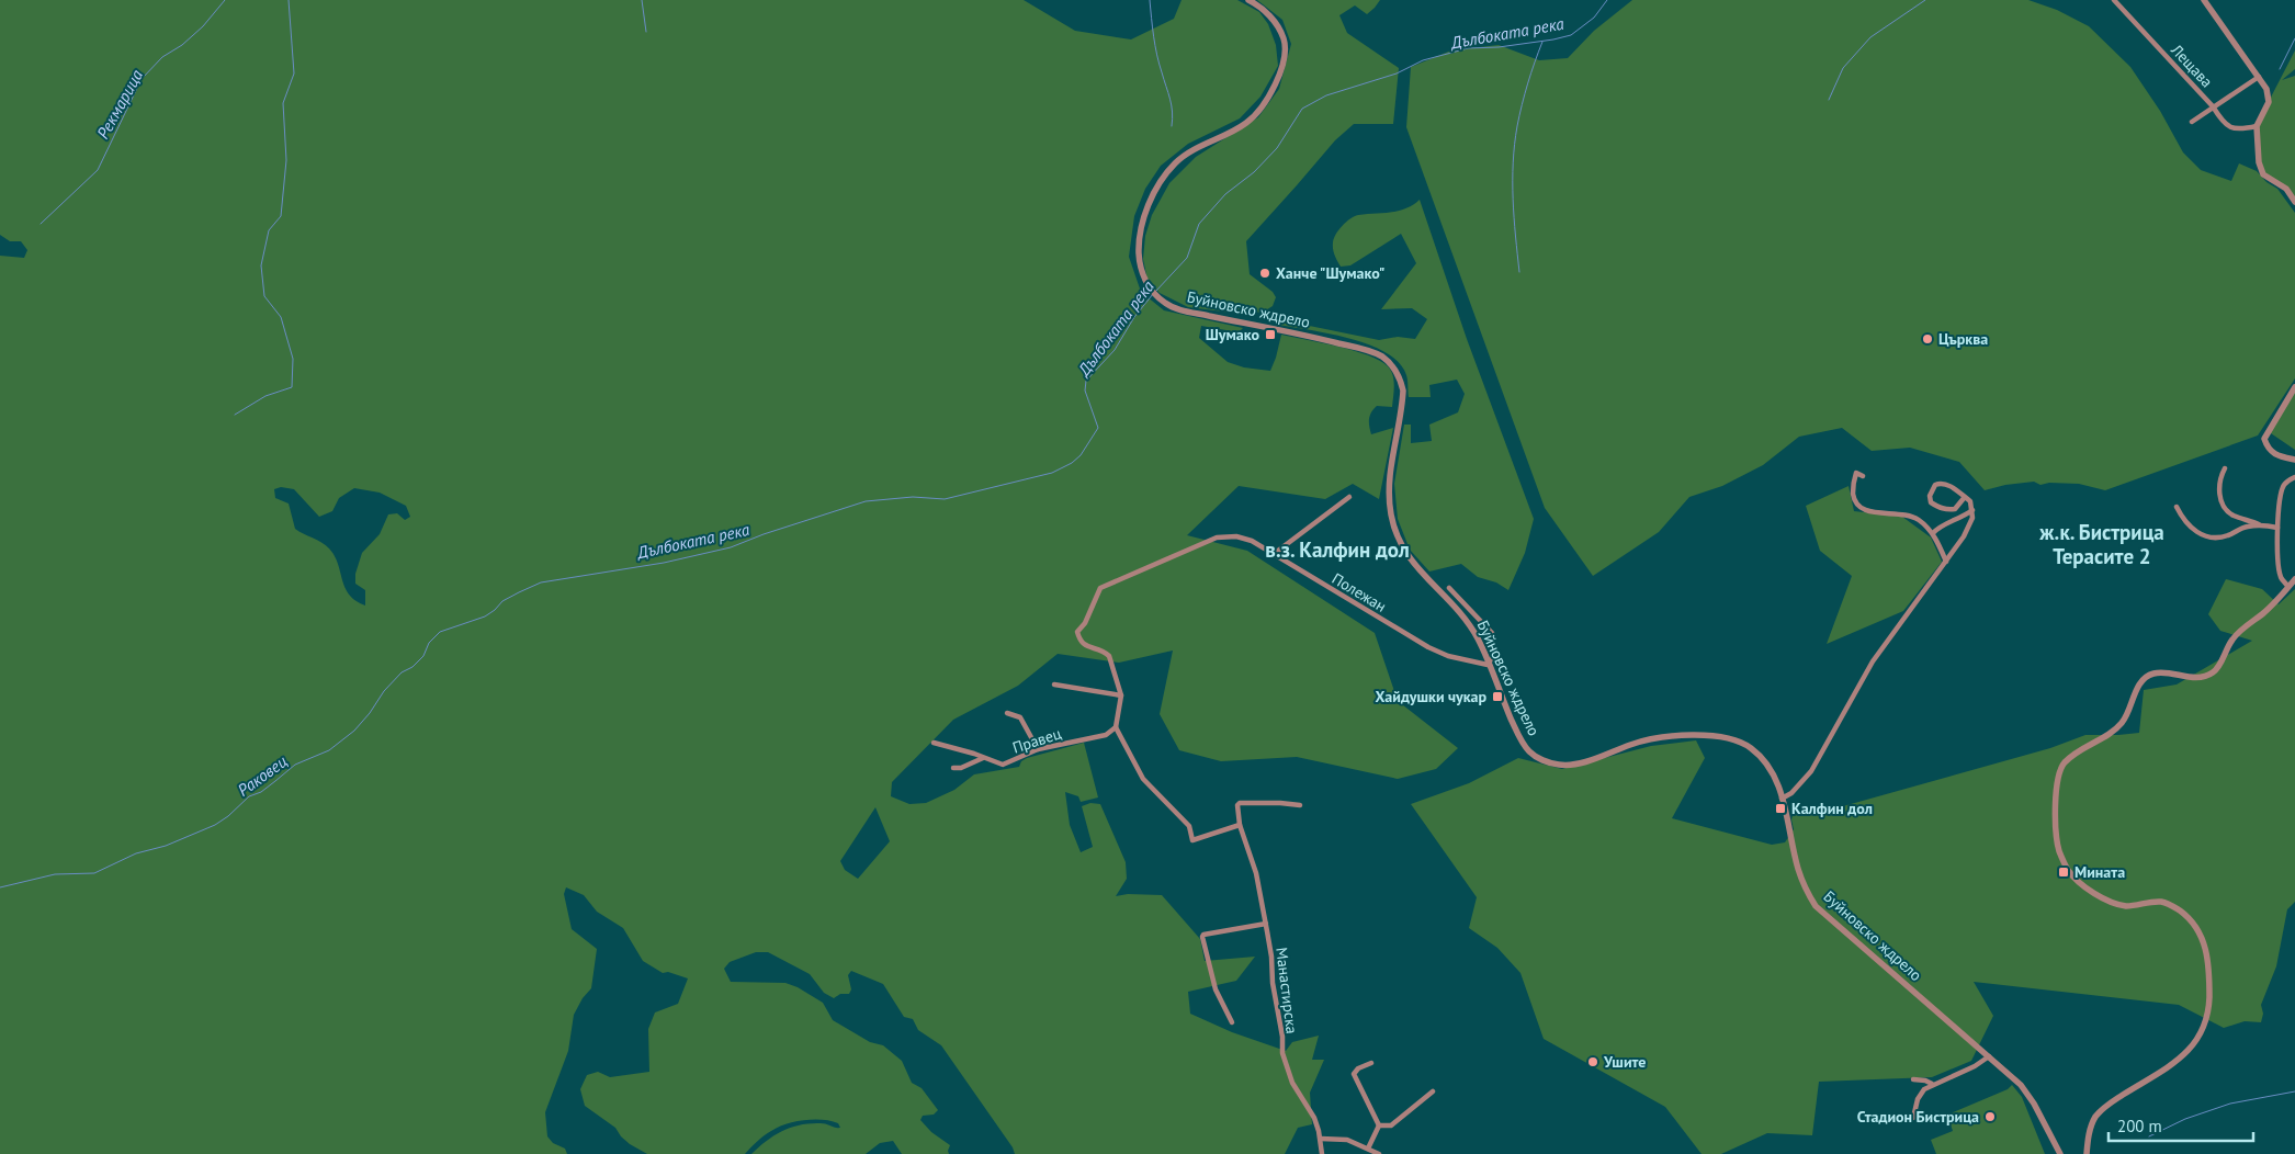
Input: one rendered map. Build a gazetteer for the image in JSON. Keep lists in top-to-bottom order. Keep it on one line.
{"streets":{"street":["Лещава","Буйновско ждрело","Полежан","Правец","Манастирска"]},"crossings":[["Буйновско ждрело","Полежан"]],"districts":["ж.к. Бистрица Терасите 2","в.з. Калфин дол"],"water":["Дълбоката река","Рекмарица","Раковец"],"places":{"other":["Ханче \"Шумако\"","Църква","Ушите","Стадион Бистрица"],"transit":["Шумако","Хайдушки чукар","Калфин дол","Мината"]},"scale_bar":"200 m"}
